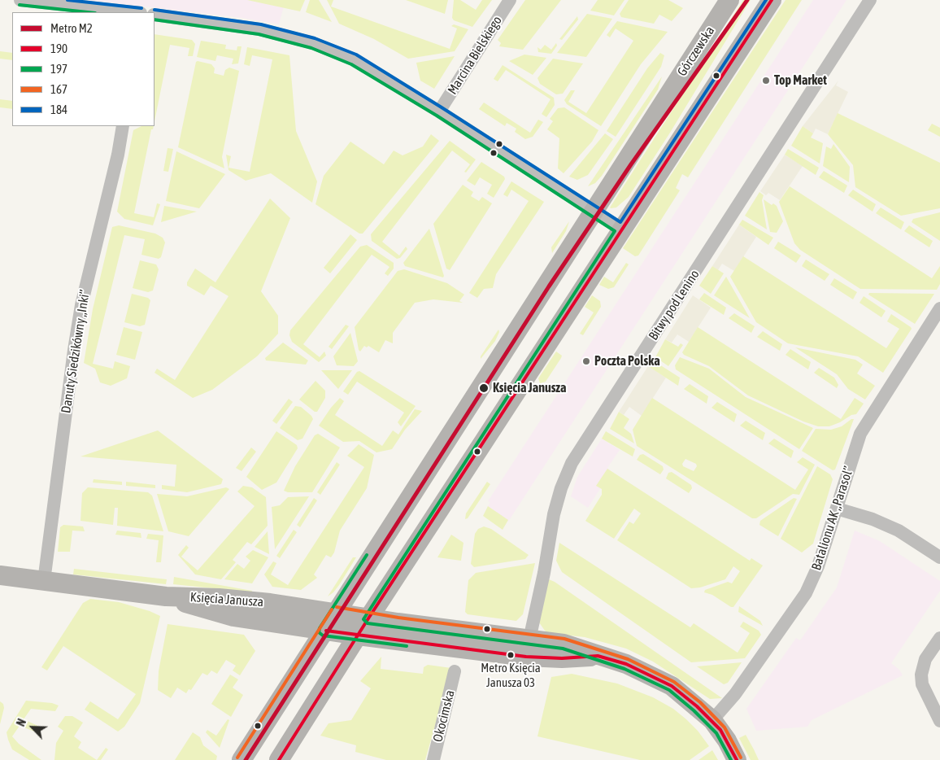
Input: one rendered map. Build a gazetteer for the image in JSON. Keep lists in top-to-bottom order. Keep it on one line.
{"streets":{"main road":["Górczewska","Księcia Janusza"],"street":["Marcina Bielskiego","Bitwy pod Lenino","Danuty Siedzikówny „Inki”","Batalionu AK „Parasol”","Okocimska"]},"crossings":[["Górczewska","Księcia Janusza"],["Bitwy pod Lenino","Księcia Janusza"],["Danuty Siedzikówny „Inki”","Księcia Janusza"]],"places":["Top Market","Poczta Polska","Księcia Janusza","Metro Księcia Janusza 03"],"lines":["metro line M2","transit line 190","transit line 184","transit line 197","transit line 167"],"legend":["Metro M2","190","197","167","184"],"north":"top left"}
